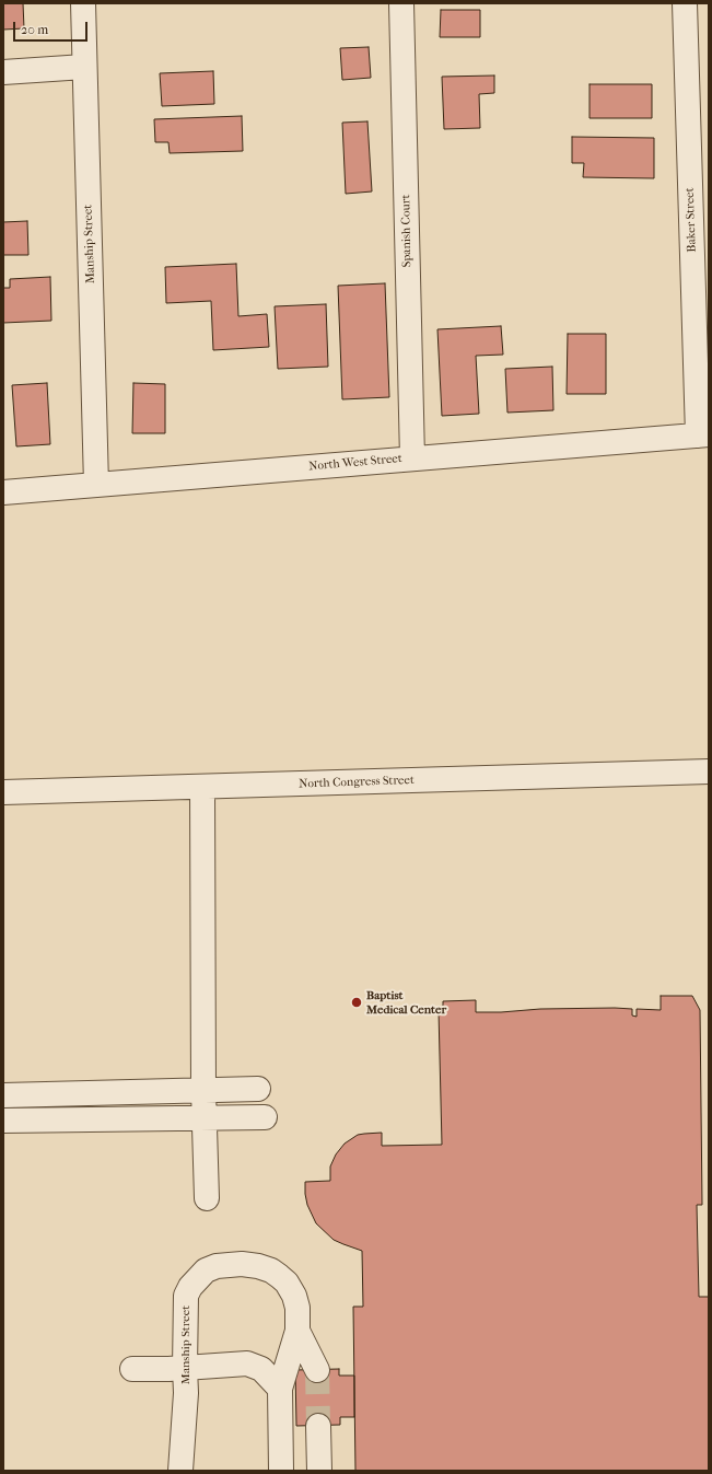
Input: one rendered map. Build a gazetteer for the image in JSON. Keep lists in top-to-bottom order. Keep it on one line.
{"streets":{"street":["Baker Street","Spanish Court","Manship Street","North West Street","North Congress Street"]},"crossings":[["Baker Street","North West Street"],["Spanish Court","North West Street"],["Manship Street","North West Street"]],"places":["Baptist Medical Center"],"scale_bar":"20 m"}
